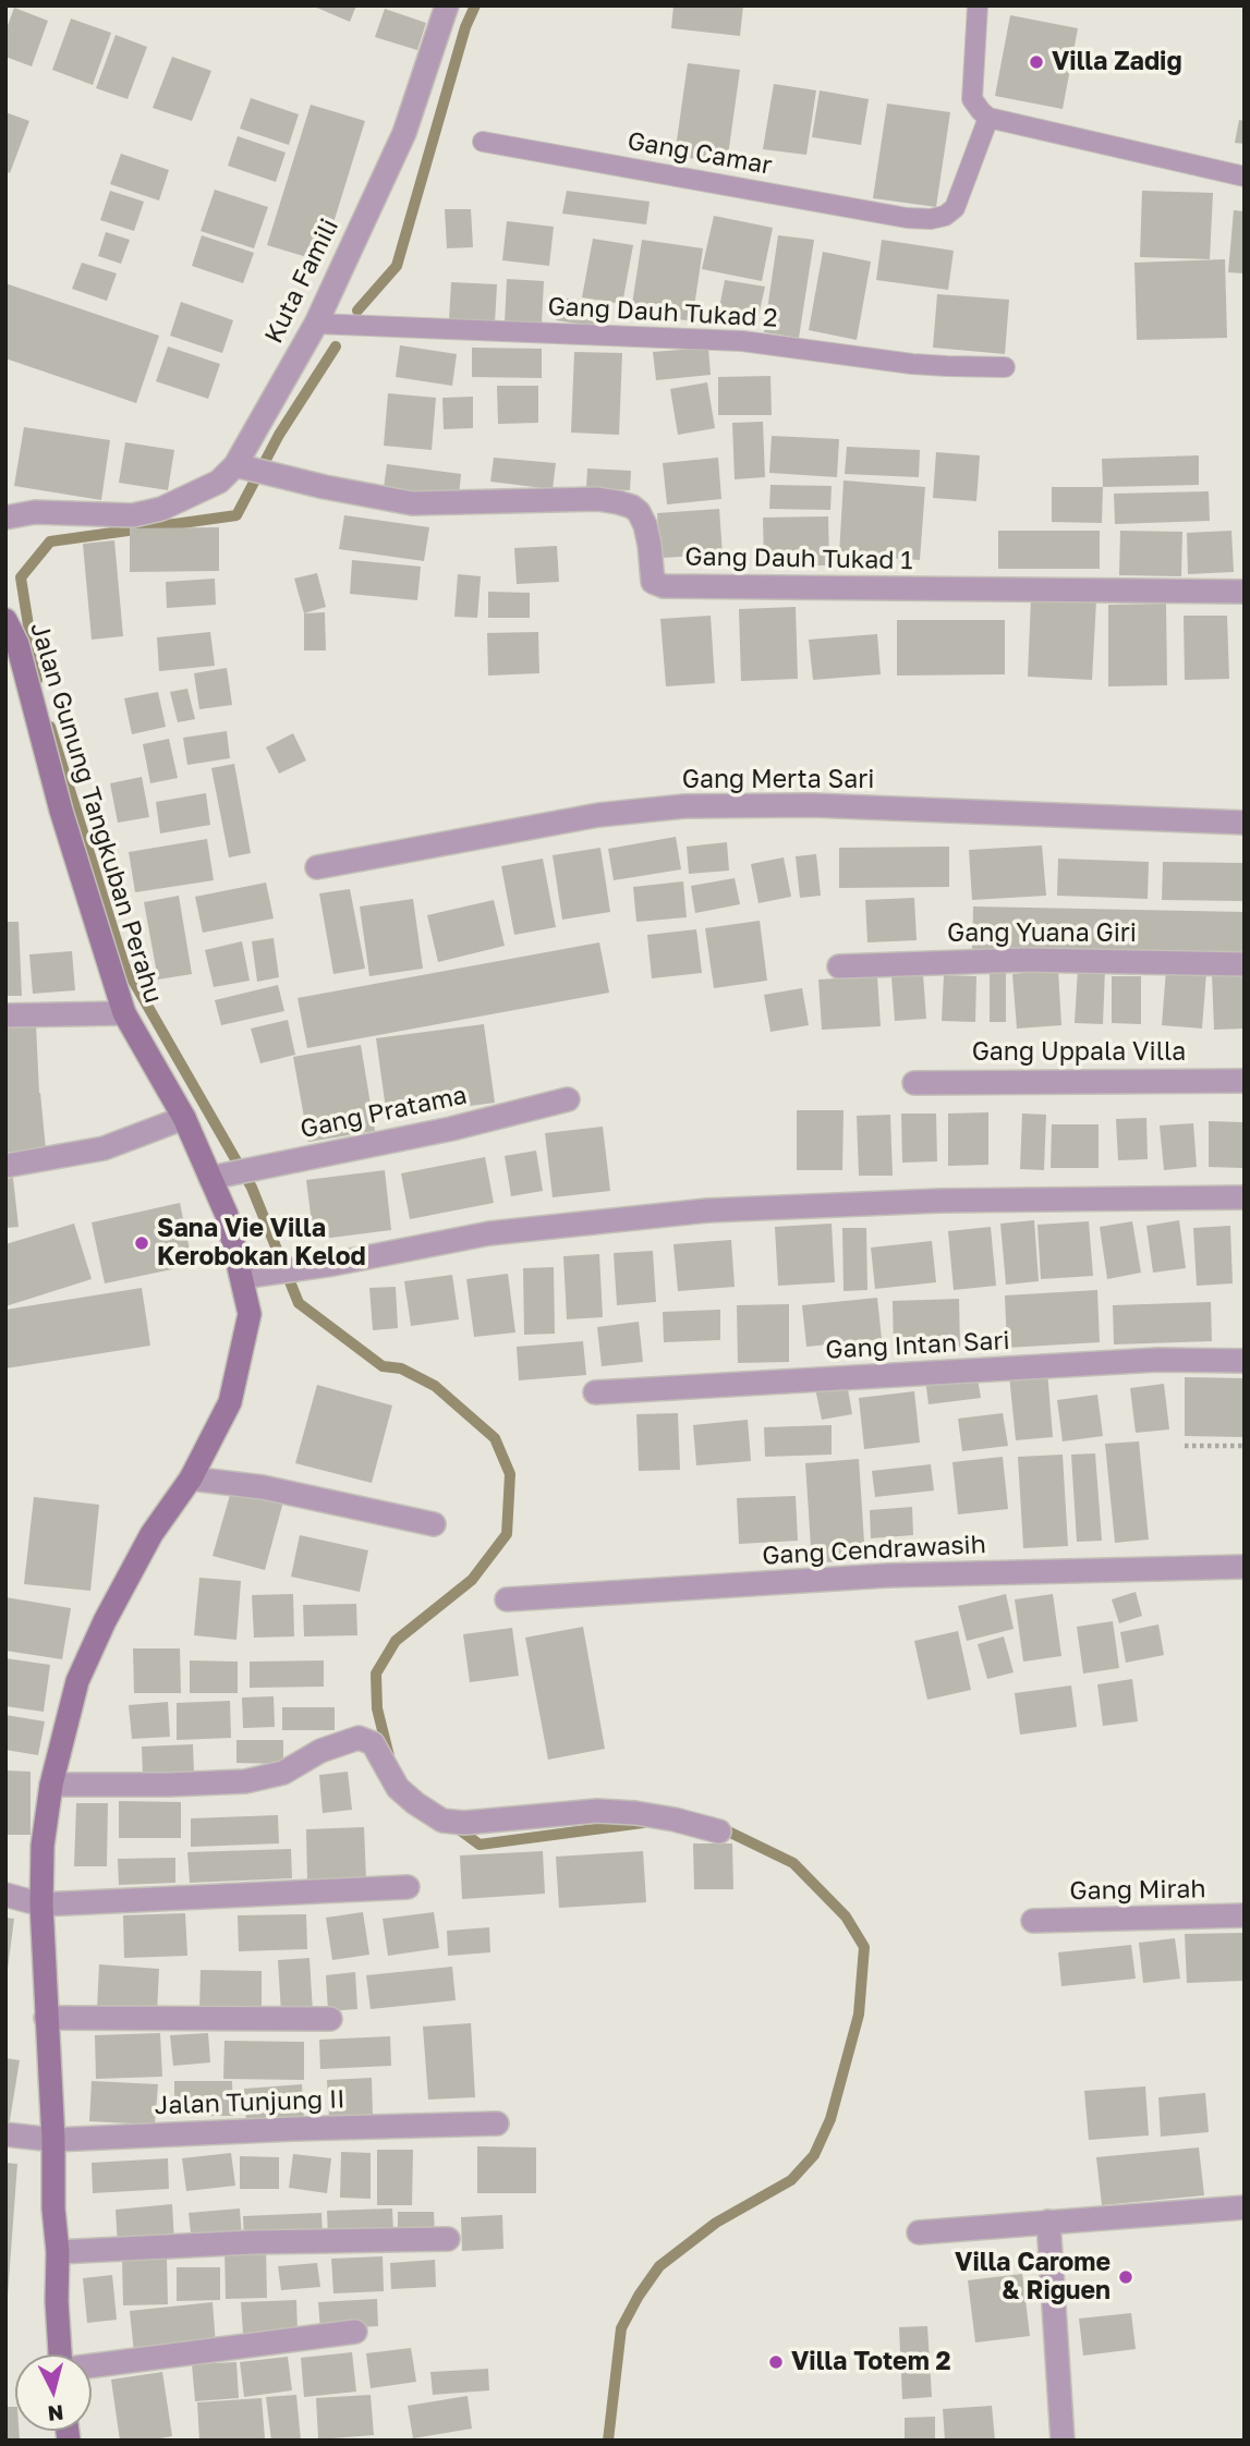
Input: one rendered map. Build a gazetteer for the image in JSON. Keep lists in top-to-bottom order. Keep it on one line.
{"streets":{"street":["Kuta Famili","Gang Dauh Tukad 1","Gang Merta Sari","Jalan Gunung Tangkuban Perahu","Gang Yuana Giri","Gang Uppala Villa","Gang Pratama","Gang Intan Sari","Gang Cendrawasih","Gang Mirah","Jalan Tunjung II"],"lane":["Gang Camar","Gang Dauh Tukad 2"]},"crossings":[["Kuta Famili","Gang Dauh Tukad 2"],["Kuta Famili","Gang Dauh Tukad 1"],["Jalan Gunung Tangkuban Perahu","Gang Pratama"],["Jalan Gunung Tangkuban Perahu","Jalan Tunjung II"]],"places":["Villa Zadig","Sana Vie Villa Kerobokan Kelod","Villa Carome & Riguen","Villa Totem 2"],"north":"bottom"}
